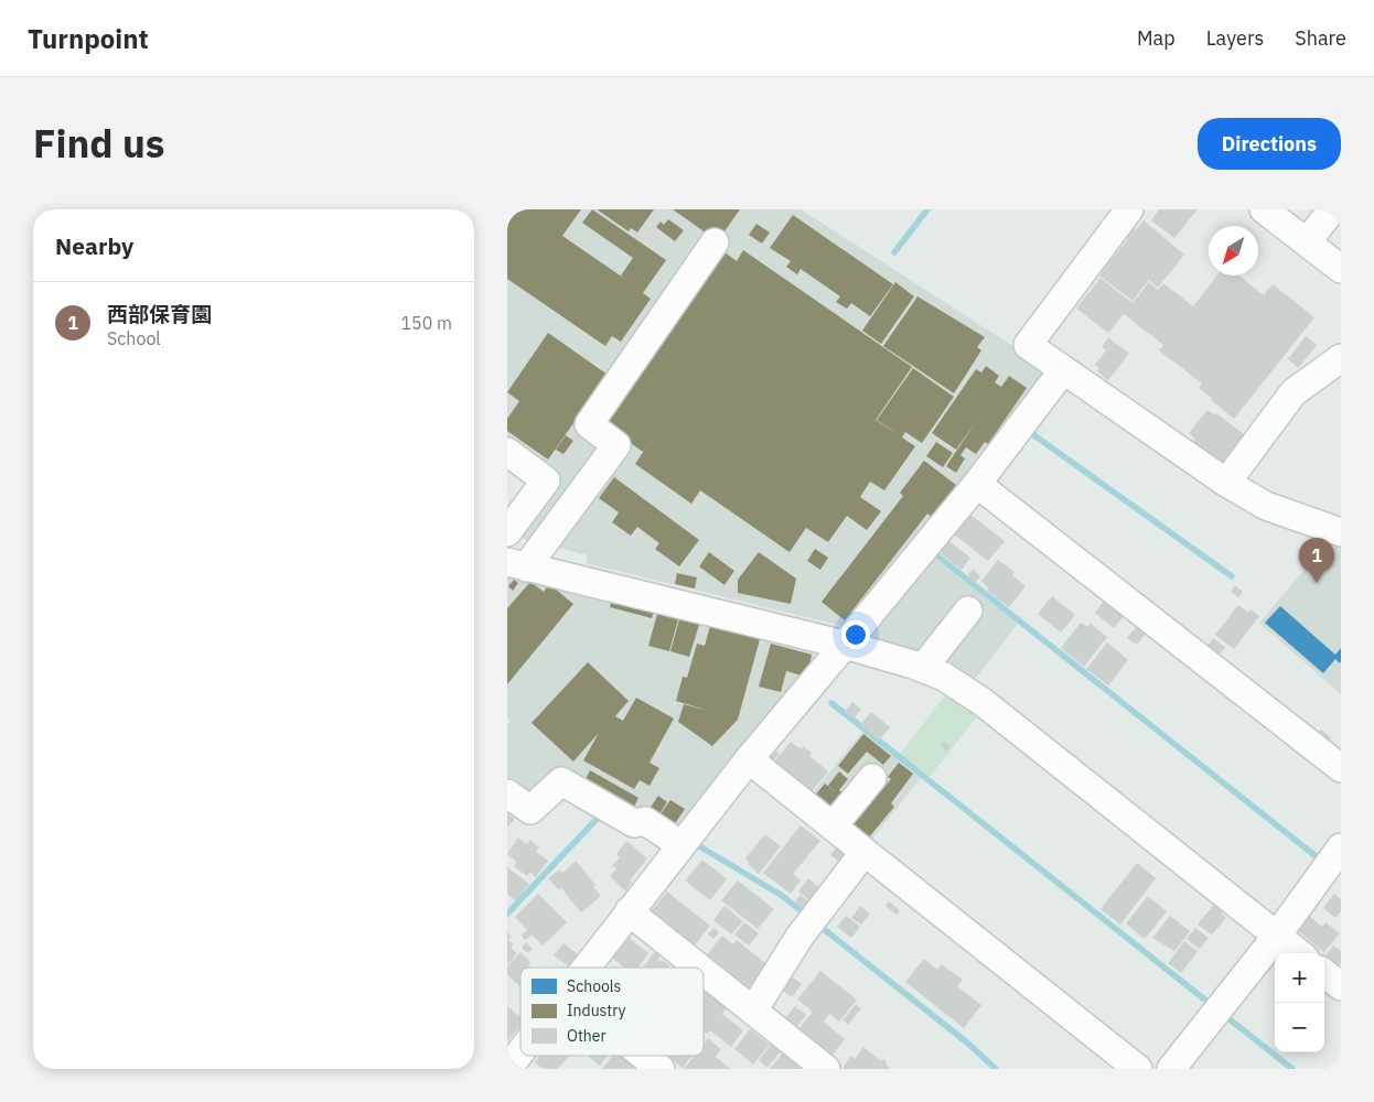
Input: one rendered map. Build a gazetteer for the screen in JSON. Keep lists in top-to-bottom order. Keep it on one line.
{"legend":["Schools","Industry","Other"],"north":"bottom left","page":{"header":"Turnpoint","nav":["Map","Layers","Share"],"title":"Find us","buttons":"Directions","heading":"Nearby","list":[{"mark":"1","name":"西部保育園","note":"School","value":"150 m"}],"pins":"1","map_buttons":["+","−"]}}
